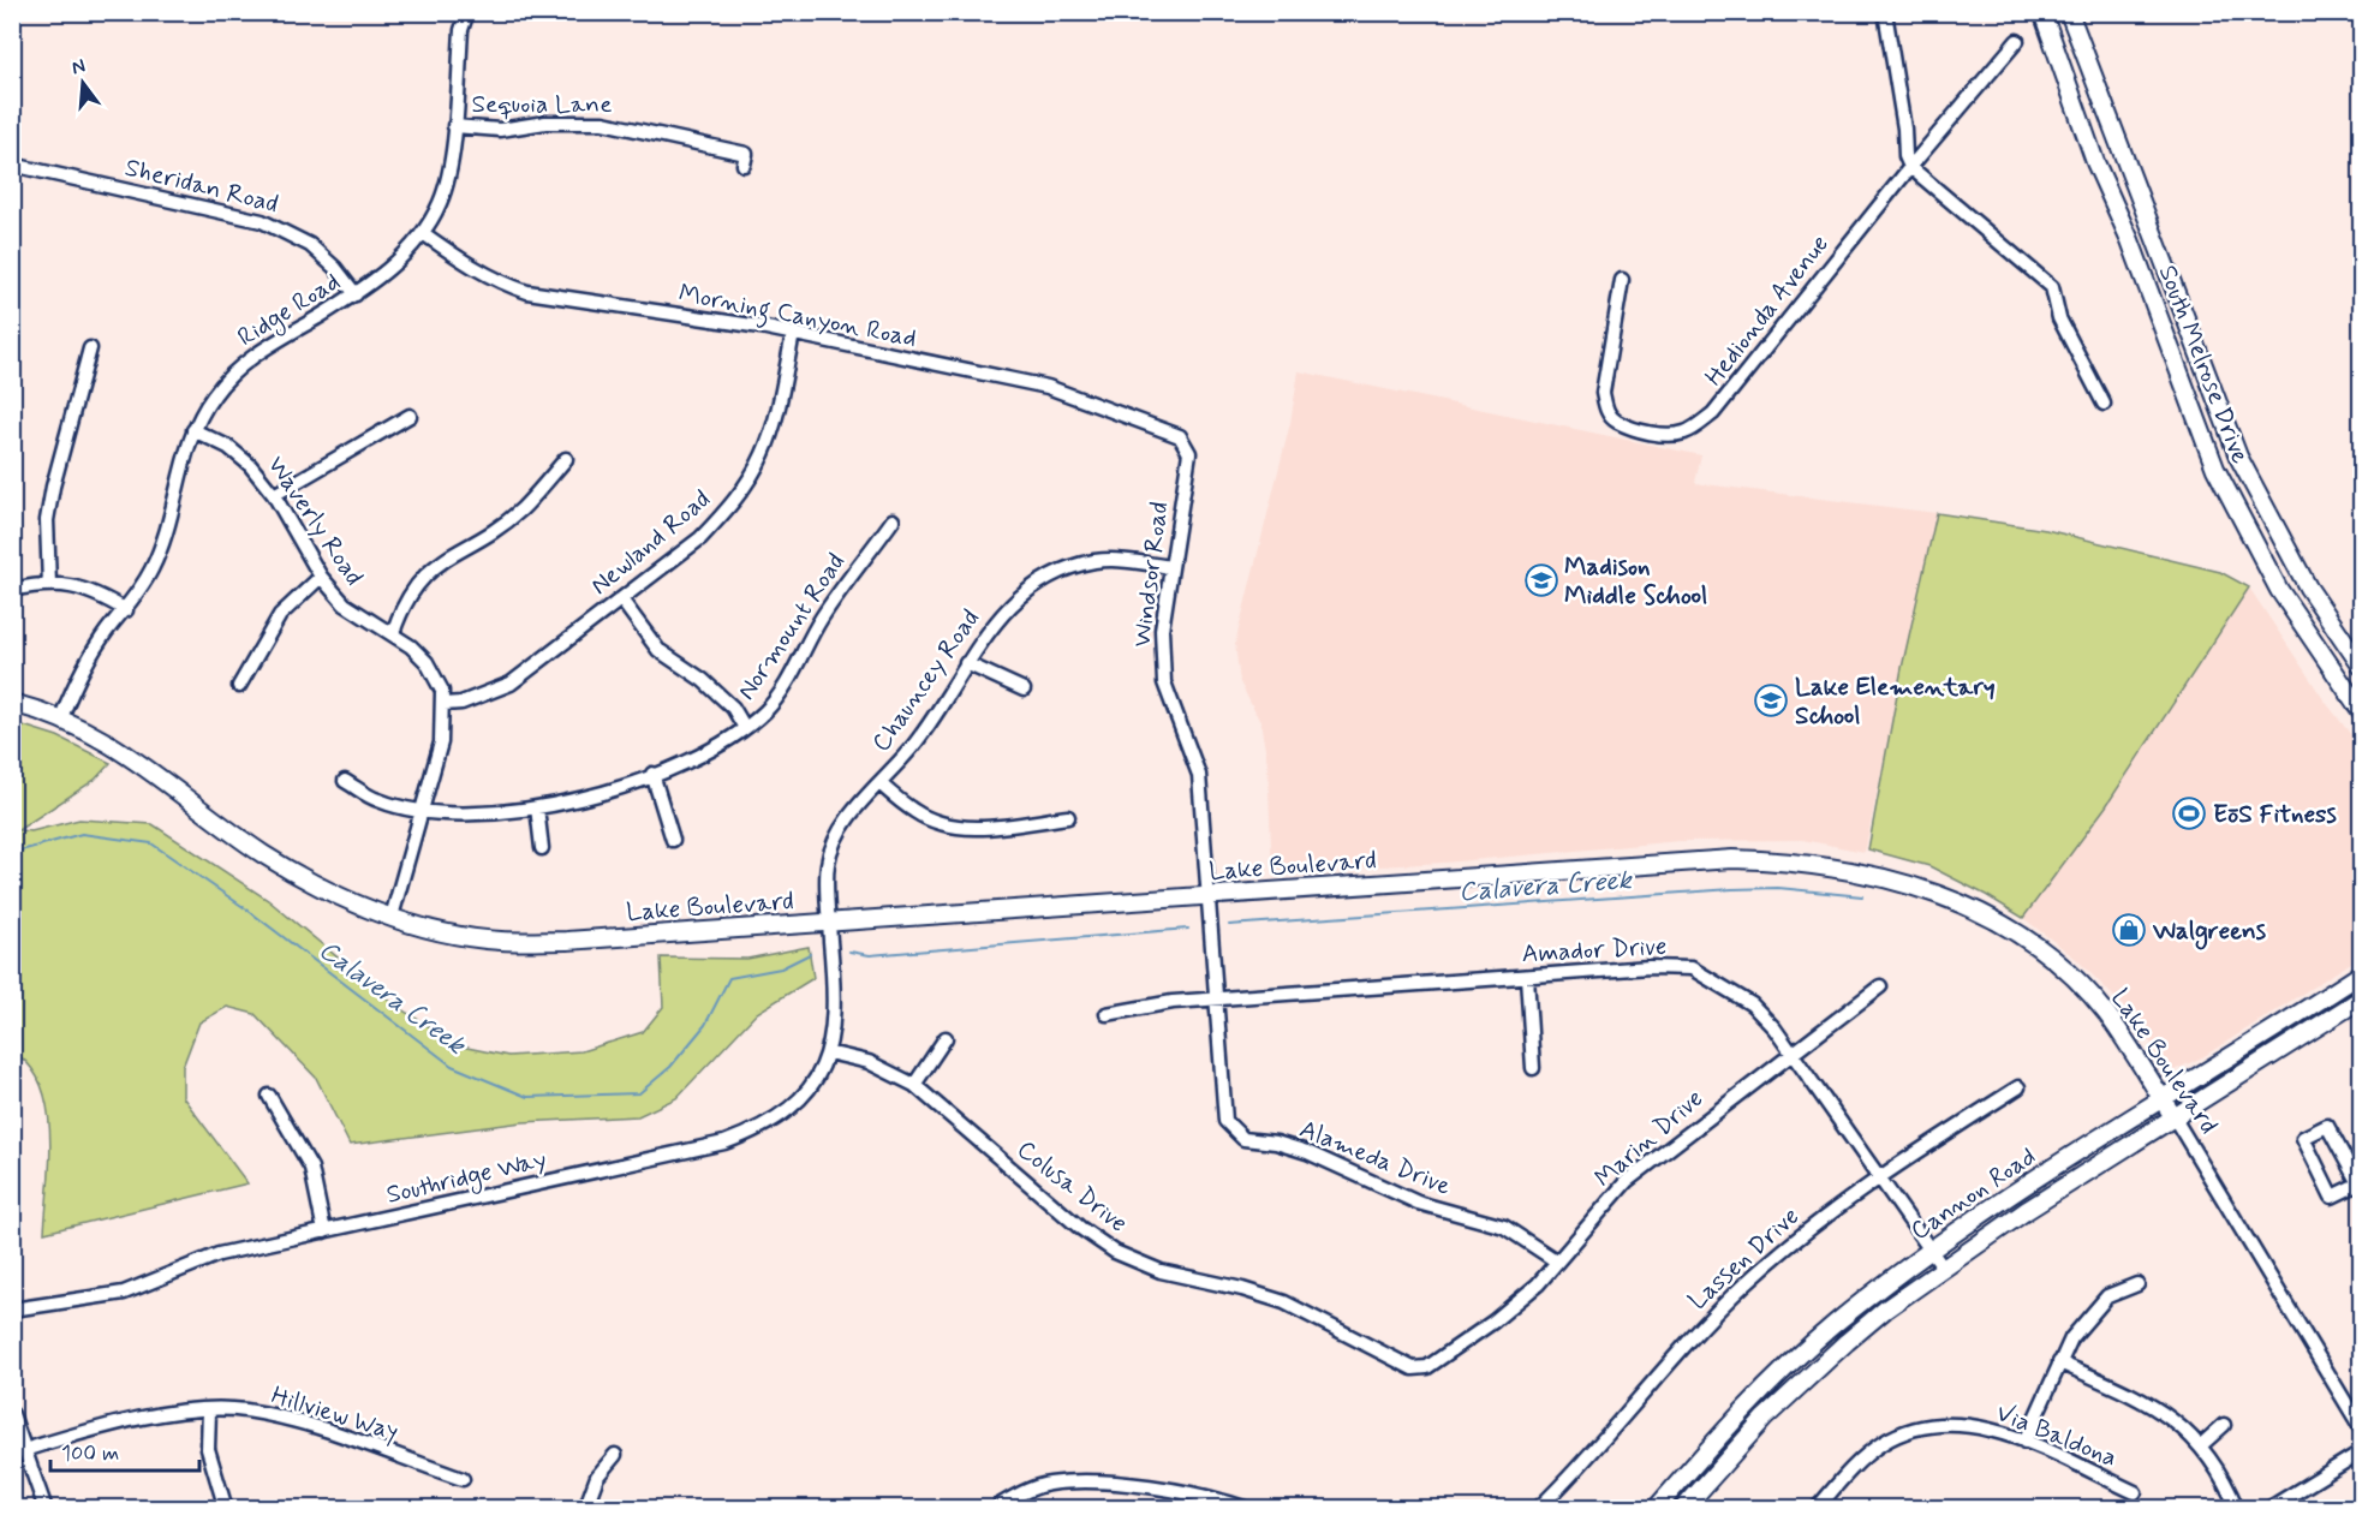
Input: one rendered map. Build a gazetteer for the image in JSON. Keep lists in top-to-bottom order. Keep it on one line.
{"streets":{"main road":["South Melrose Drive","Lake Boulevard","Cannon Road"],"street":["Sequoia Lane","Sheridan Road","Ridge Road","Hedionda Avenue","Morning Canyon Road","Waverly Road","Newland Road","Windsor Road","Normount Road","Chauncey Road","Amador Drive","Marin Drive","Alameda Drive","Southridge Way","Colusa Drive","Lassen Drive","Hillview Way","Via Baldona"]},"crossings":[["Sequoia Lane","Ridge Road"],["Sheridan Road","Ridge Road"],["Ridge Road","Morning Canyon Road"],["Ridge Road","Waverly Road"],["Ridge Road","Lake Boulevard"],["Morning Canyon Road","Newland Road"],["Morning Canyon Road","Windsor Road"],["Waverly Road","Newland Road"],["Waverly Road","Normount Road"],["Waverly Road","Lake Boulevard"],["Windsor Road","Chauncey Road"],["Windsor Road","Lake Boulevard"],["Windsor Road","Alameda Drive"],["Chauncey Road","Lake Boulevard"],["Chauncey Road","Southridge Way"],["Lake Boulevard","Alameda Drive"],["Lake Boulevard","Cannon Road"],["Amador Drive","Marin Drive"],["Amador Drive","Alameda Drive"],["Amador Drive","Cannon Road"],["Amador Drive","Lassen Drive"],["Marin Drive","Alameda Drive"],["Marin Drive","Colusa Drive"],["Southridge Way","Colusa Drive"]],"water":["Calavera Creek"],"places":{"school or university":["Madison Middle School","Lake Elementary School"],"sports":["EōS Fitness"],"shop":["Walgreens"]},"scale_bar":"100 m","north":"top"}
